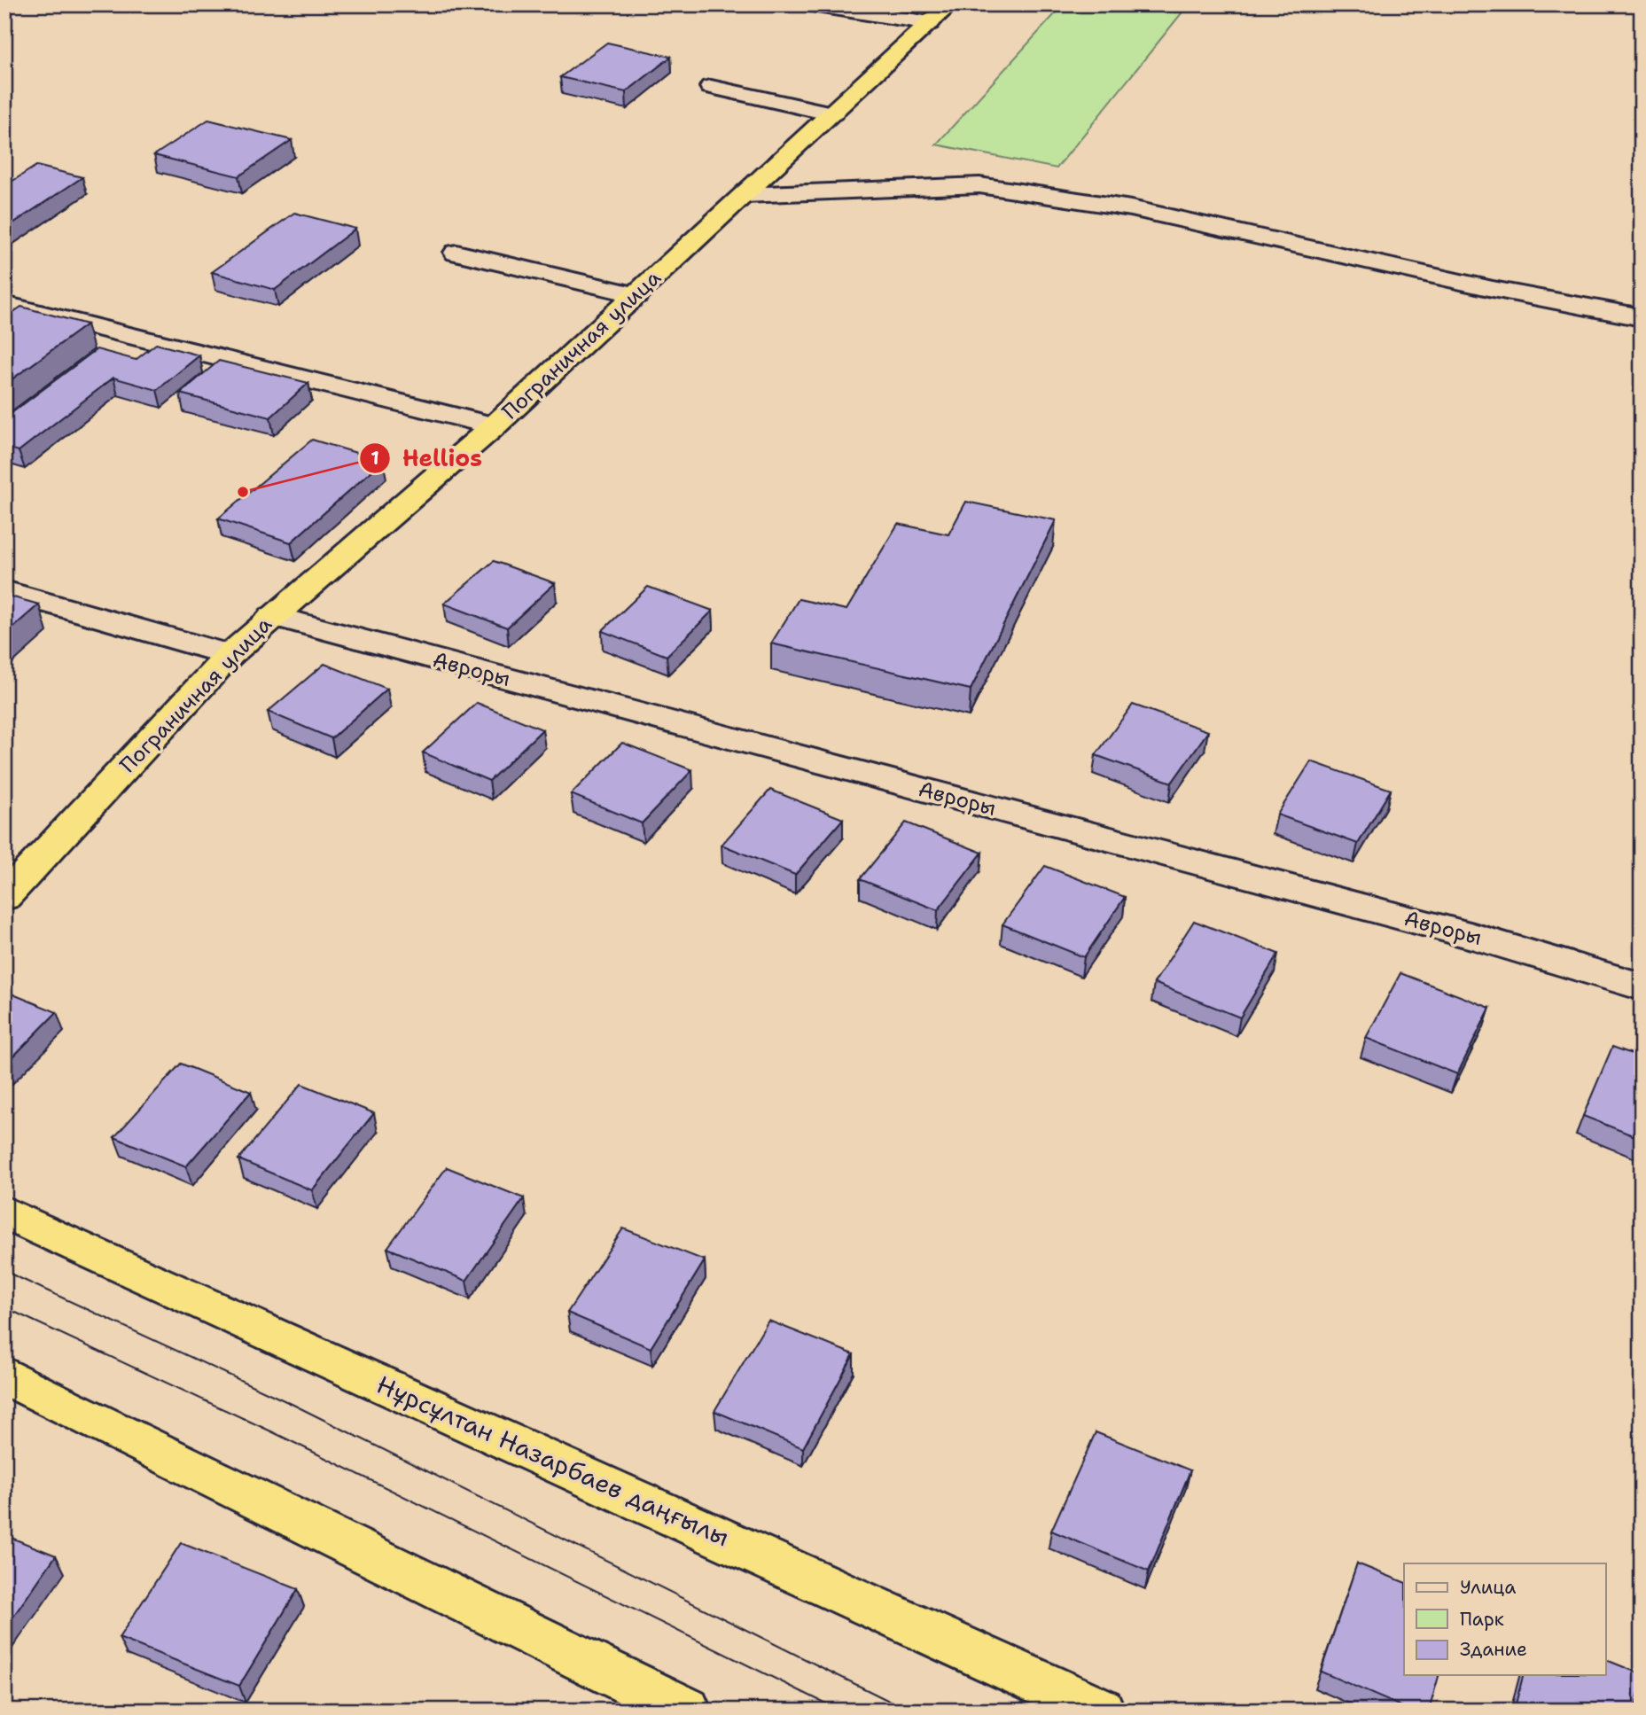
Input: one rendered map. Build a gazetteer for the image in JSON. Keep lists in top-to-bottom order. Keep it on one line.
{"streets":{"highway":["Пограничная улица","Нұрсұлтан Назарбаев даңғылы"],"street":["Авроры"]},"crossings":[["Пограничная улица","Авроры"]],"places":["Hellios"],"legend":["Улица","Парк","Здание"]}
